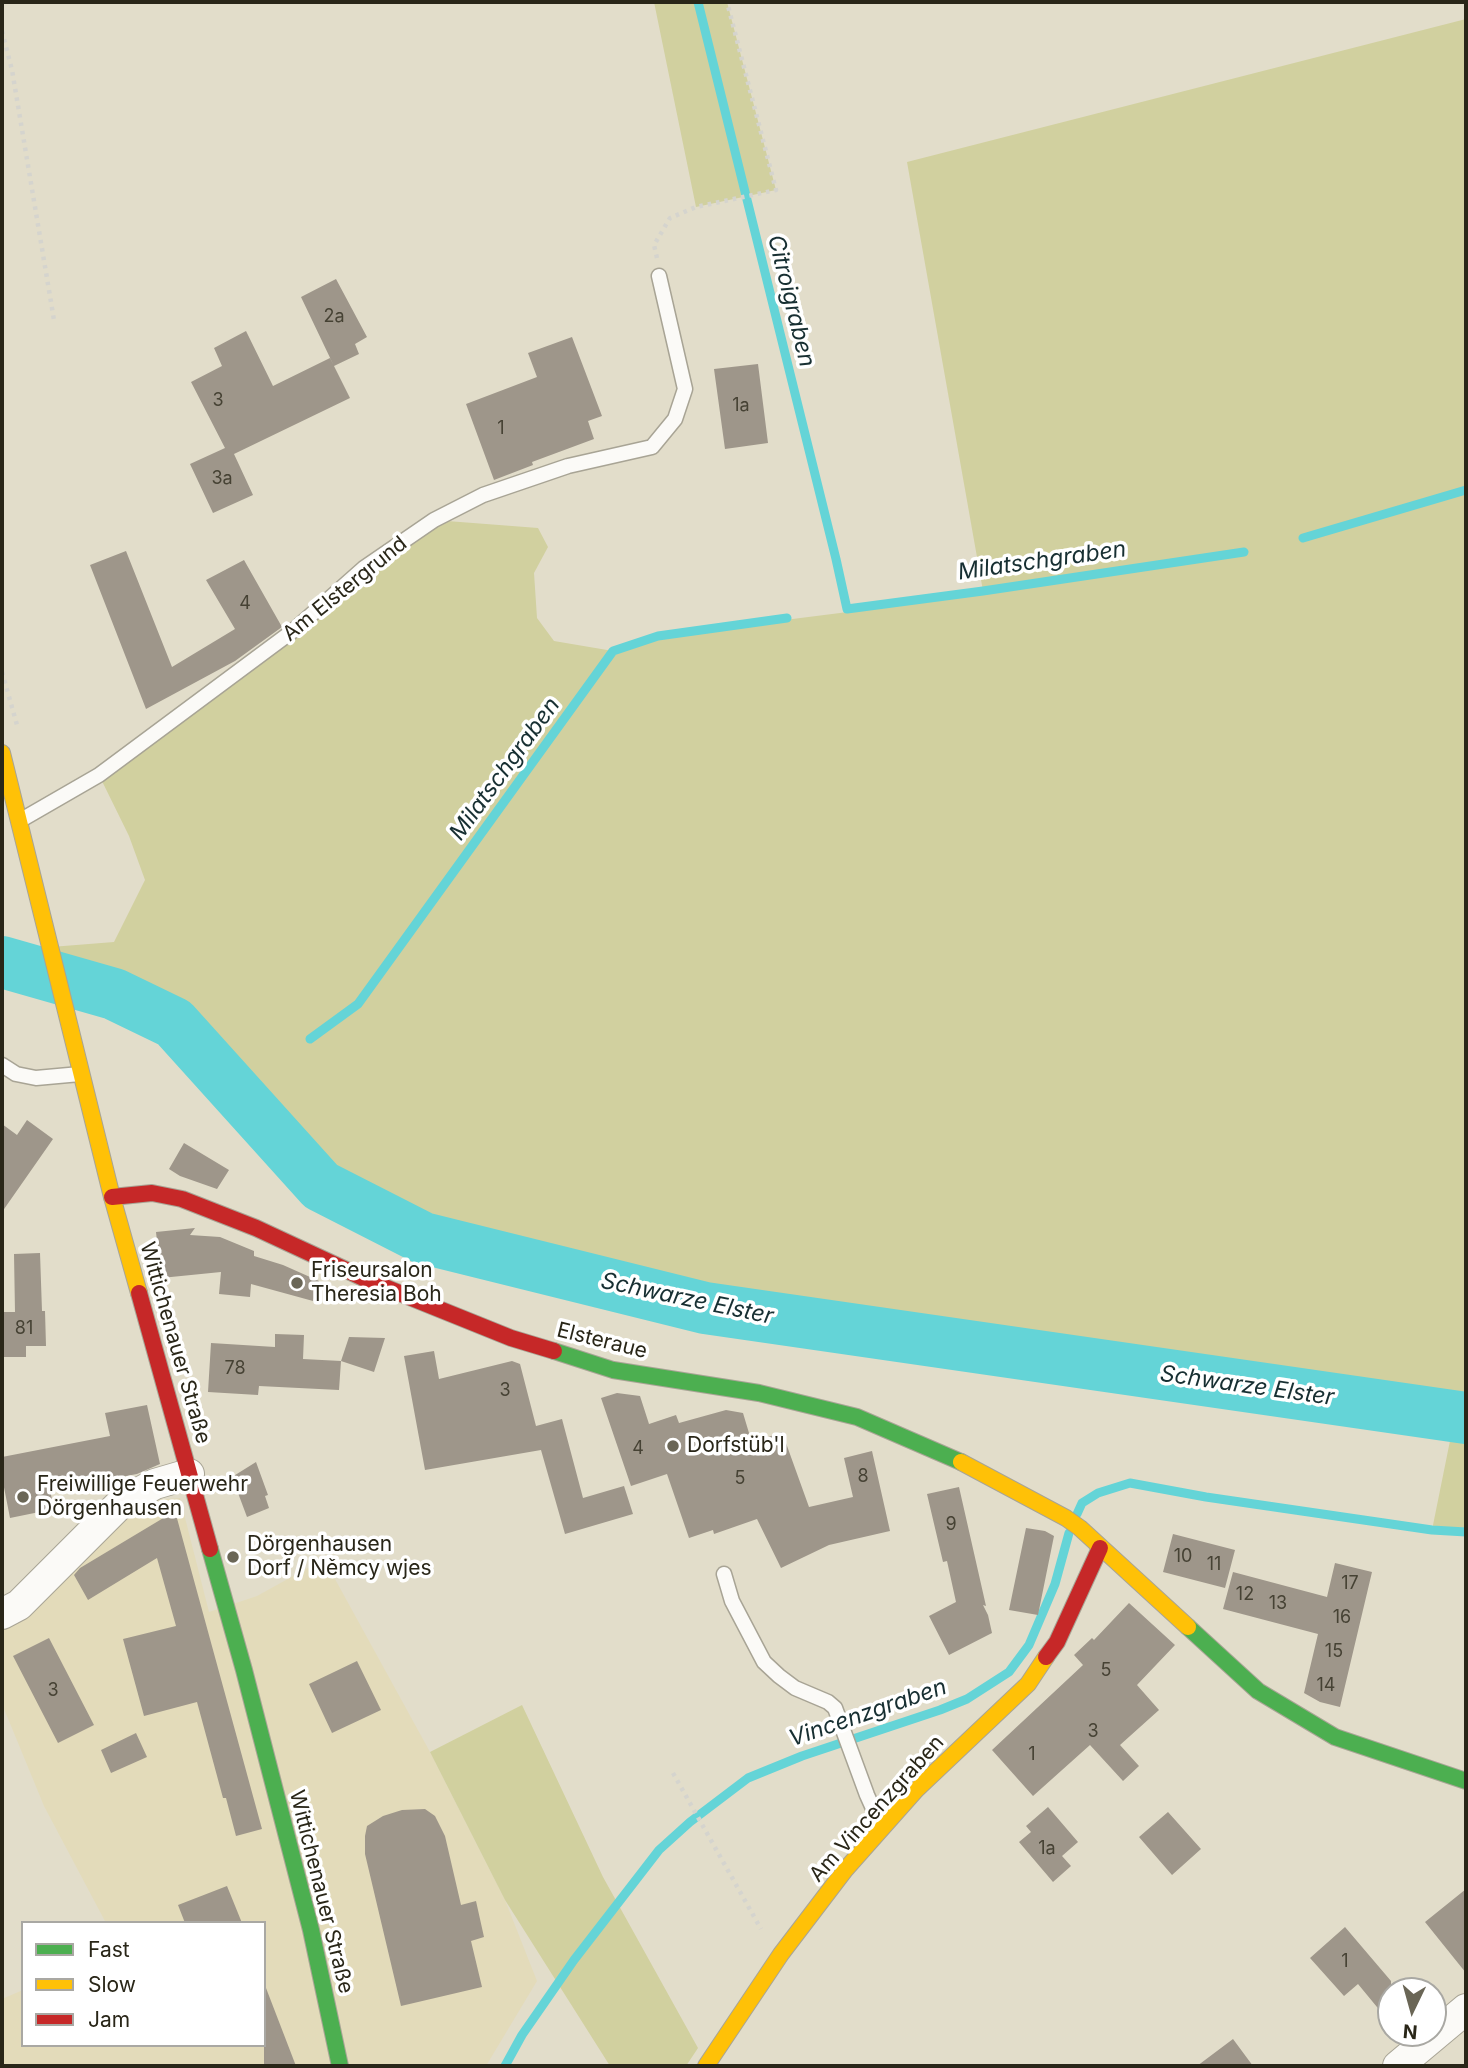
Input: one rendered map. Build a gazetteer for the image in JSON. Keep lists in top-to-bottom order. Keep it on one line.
{"streets":{"street":["Elsteraue","Wittichenauer Straße","Am Vincenzgraben"],"lane":["Am Elstergrund"]},"crossings":[["Am Elstergrund","Wittichenauer Straße"],["Elsteraue","Wittichenauer Straße"],["Elsteraue","Am Vincenzgraben"]],"water":["Citroigraben","Milatschgraben","Schwarze Elster","Vincenzgraben"],"places":["Friseursalon Theresia Boh","Dorfstüb'l","Freiwillige Feuerwehr Dörgenhausen","Dörgenhausen Dorf / Němcy wjes"],"house_numbers":["2a","3","1a","1","3a","4","81","78","3","4","8","5","9","10","11","17","12","13","16","15","5","14","3","3","1","1a","1"],"legend":["Fast","Slow","Jam"],"north":"bottom"}
